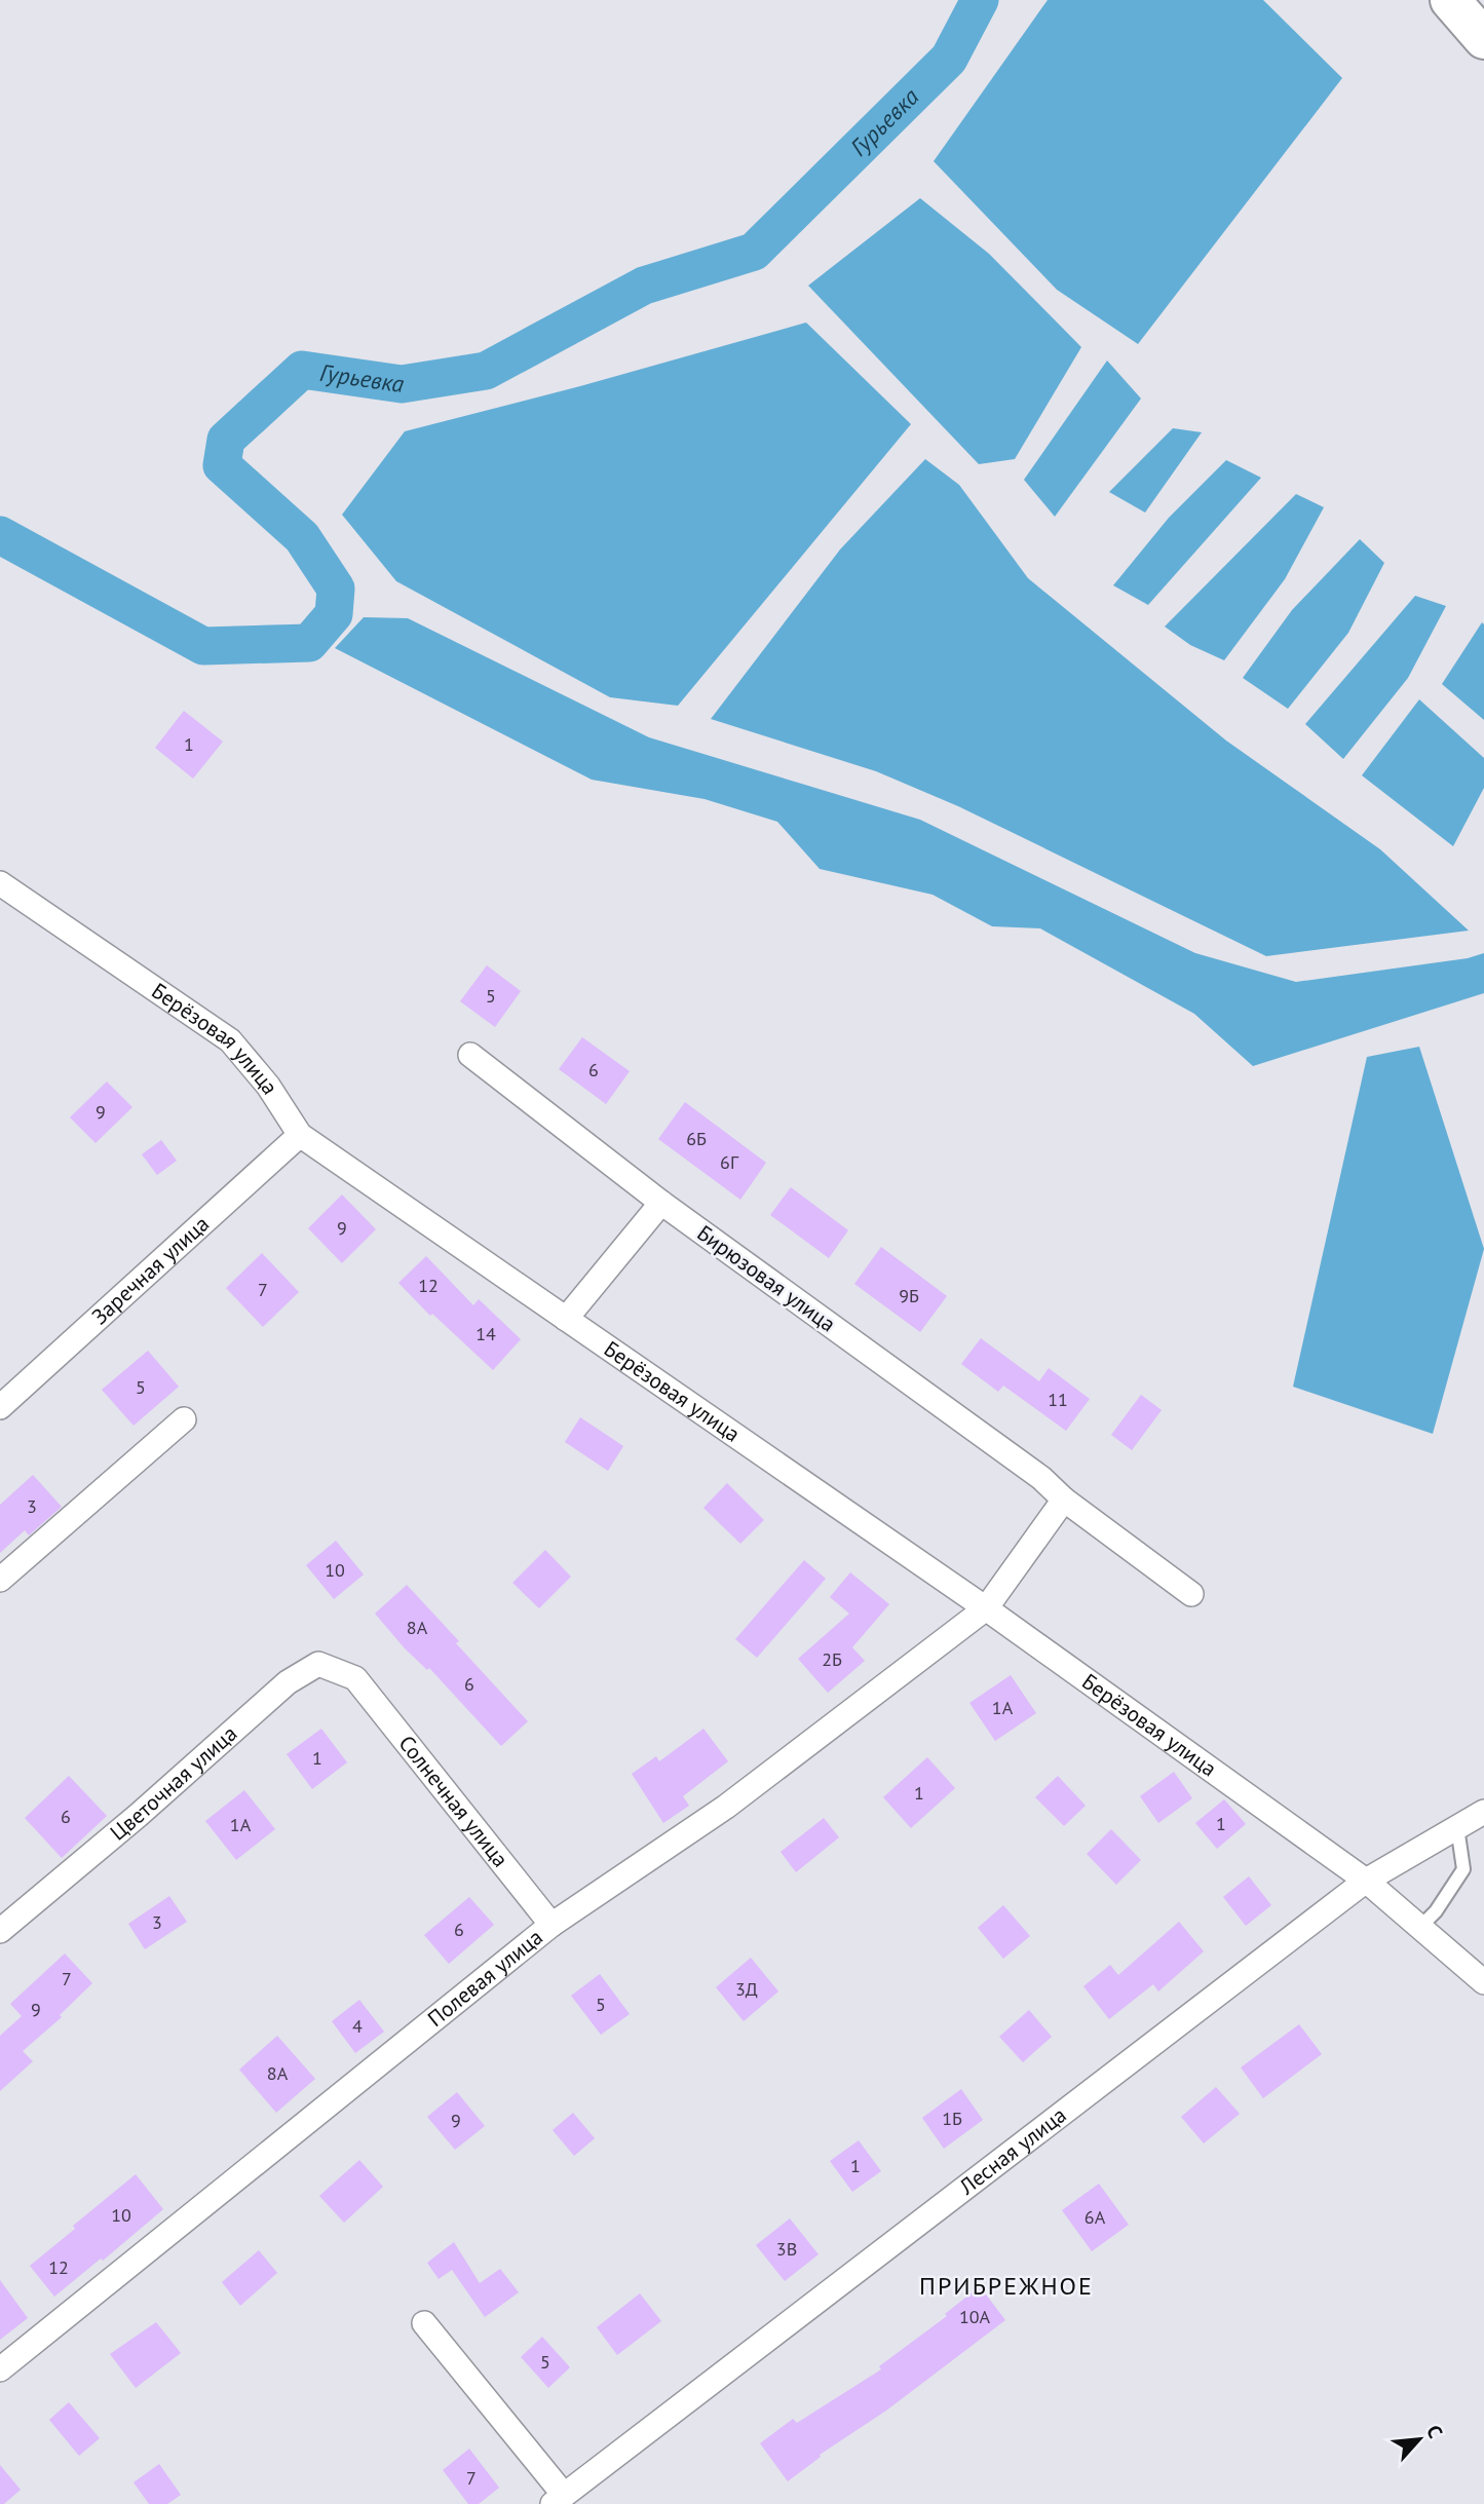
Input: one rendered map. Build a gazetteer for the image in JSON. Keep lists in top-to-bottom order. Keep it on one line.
{"streets":{"street":["Берёзовая улица","Заречная улица","Бирюзовая улица","Цветочная улица","Солнечная улица","Полевая улица","Лесная улица"]},"crossings":[["Берёзовая улица","Заречная улица"],["Берёзовая улица","Полевая улица"],["Берёзовая улица","Лесная улица"],["Цветочная улица","Солнечная улица"],["Солнечная улица","Полевая улица"]],"districts":["ПРИБРЕЖНОЕ"],"water":["Гурьевка"],"house_numbers":["1","5","6","9","6Б","6Г","9","12","7","9Б","14","5","11","3","10","8А","2Б","6","1А","1","1","6","1","1А","3","6","7","3Д","5","9","4","8А","1Б","9","1","10","6А","3В","12","10А","5","7"],"north":"top right"}
